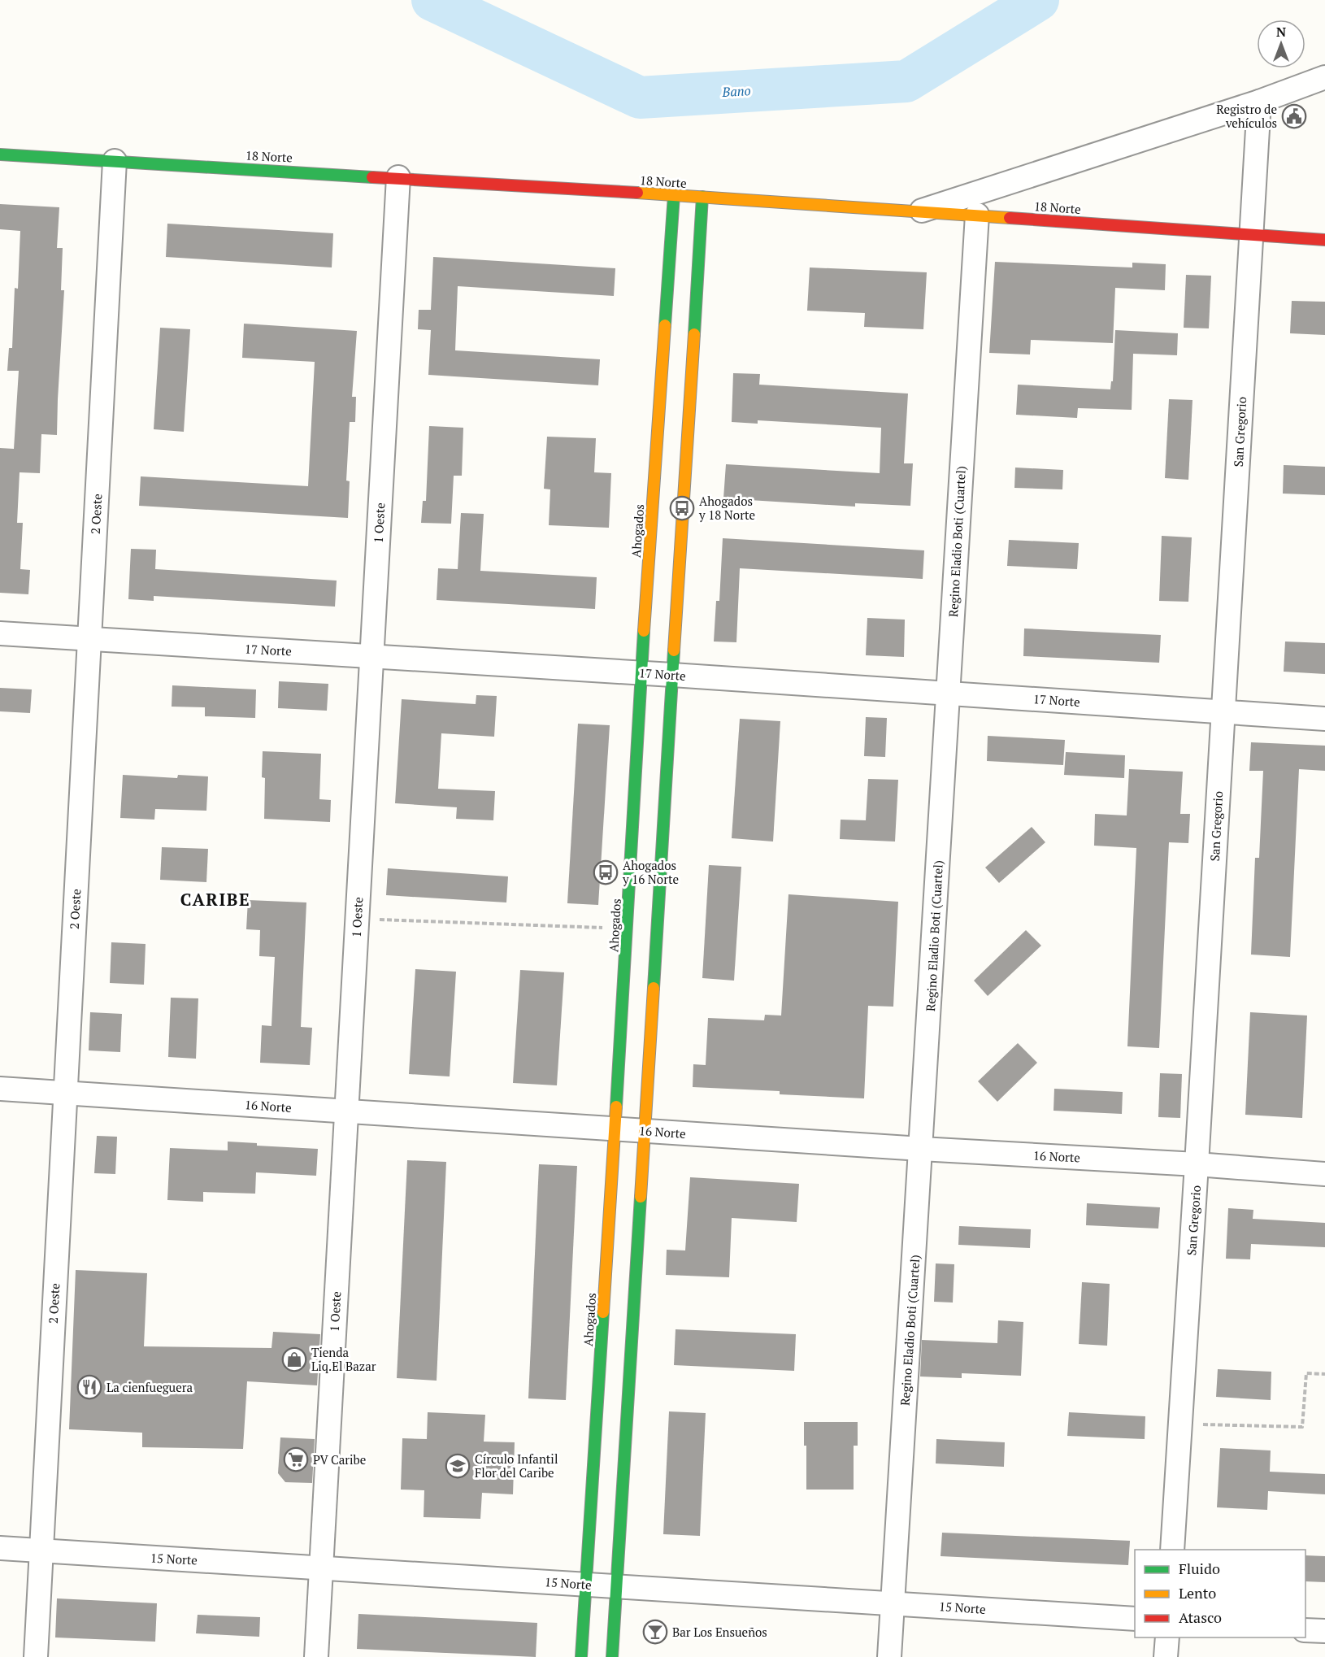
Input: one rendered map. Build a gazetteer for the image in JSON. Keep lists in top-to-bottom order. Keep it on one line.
{"streets":{"main road":["18 Norte","Ahogados"],"street":["San Gregorio","2 Oeste","1 Oeste","Regino Eladio Boti (Cuartel)","17 Norte","16 Norte","15 Norte"]},"crossings":[["18 Norte","San Gregorio"],["18 Norte","2 Oeste"],["18 Norte","1 Oeste"],["18 Norte","Ahogados"],["18 Norte","Regino Eladio Boti (Cuartel)"],["San Gregorio","17 Norte"],["San Gregorio","16 Norte"],["2 Oeste","17 Norte"],["2 Oeste","16 Norte"],["2 Oeste","15 Norte"],["1 Oeste","17 Norte"],["1 Oeste","16 Norte"],["1 Oeste","15 Norte"],["Ahogados","17 Norte"],["Ahogados","16 Norte"],["Ahogados","15 Norte"],["Regino Eladio Boti (Cuartel)","17 Norte"],["Regino Eladio Boti (Cuartel)","16 Norte"],["Regino Eladio Boti (Cuartel)","15 Norte"]],"districts":["CARIBE"],"water":["Bano"],"places":{"public building":["Registro de vehículos"],"bus stop":["Ahogados y 18 Norte","Ahogados y 16 Norte"],"shop":["Tienda Liq.El Bazar"],"restaurant":["La cienfueguera"],"supermarket":["PV Caribe"],"school or university":["Círculo Infantil Flor del Caribe"],"bar":["Bar Los Ensueños"]},"legend":["Fluido","Lento","Atasco"],"north":"top"}
